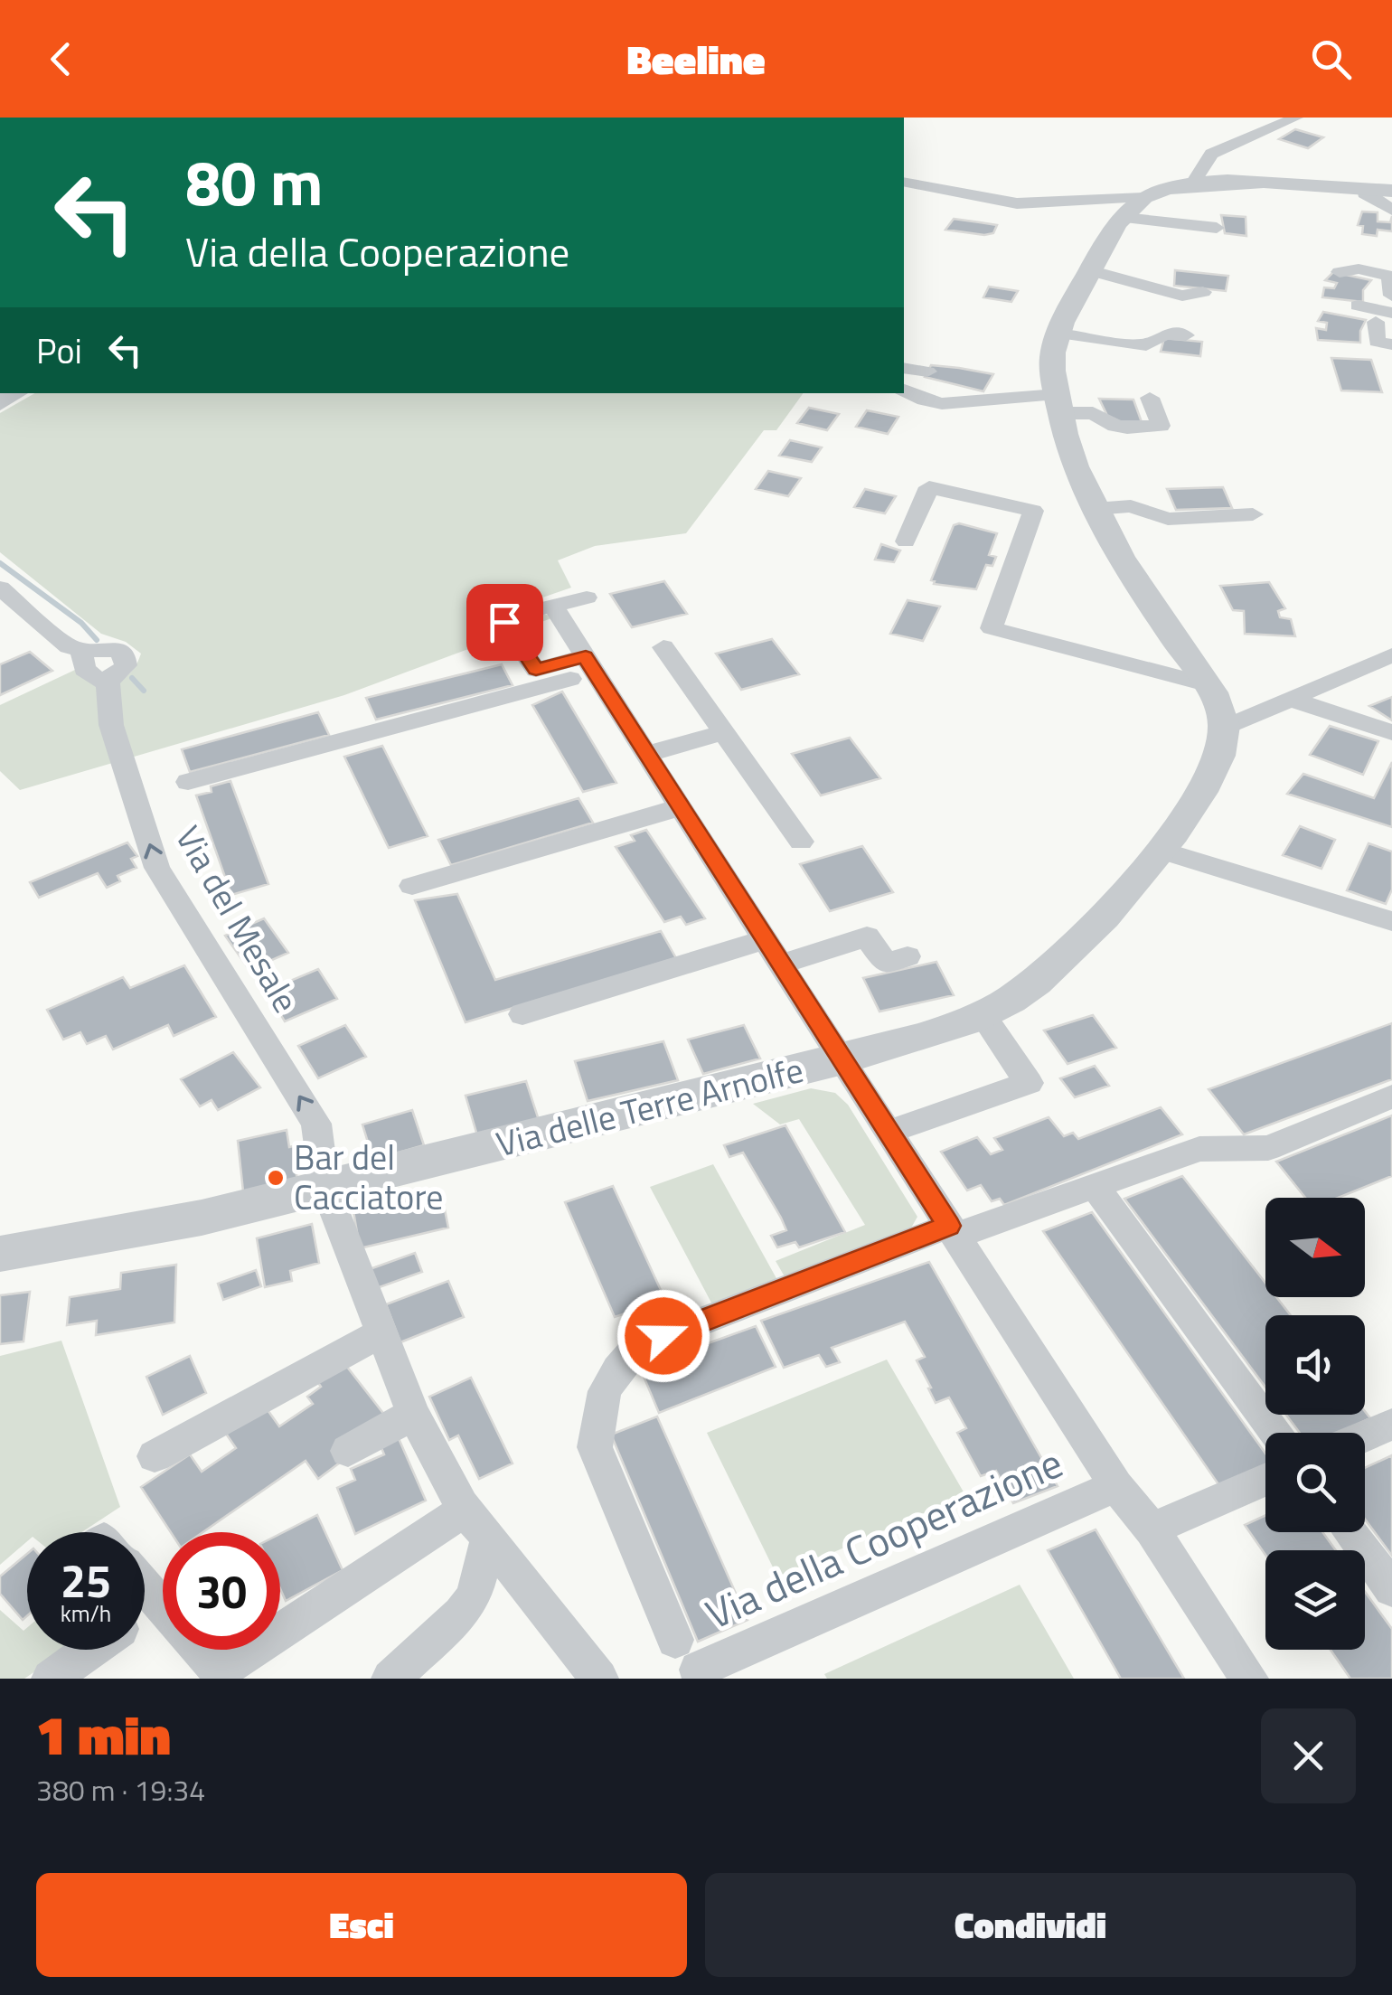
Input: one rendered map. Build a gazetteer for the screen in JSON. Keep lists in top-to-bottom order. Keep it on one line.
{"streets":{"street":["Via del Mesale","Via delle Terre Arnolfe","Via della Cooperazione"]},"crossings":[["Via del Mesale","Via delle Terre Arnolfe"],["Via delle Terre Arnolfe","Via della Cooperazione"]],"one_way":["Via del Mesale"],"places":["Bar del Cacciatore"],"north":"right","page":{"header":"Beeline","turn":["80 m","Via della Cooperazione"],"then":"Poi","speed":"25 km/h","limit":"30","heading":["1 min","380 m · 19:34"],"buttons":["Esci","Condividi"]}}
